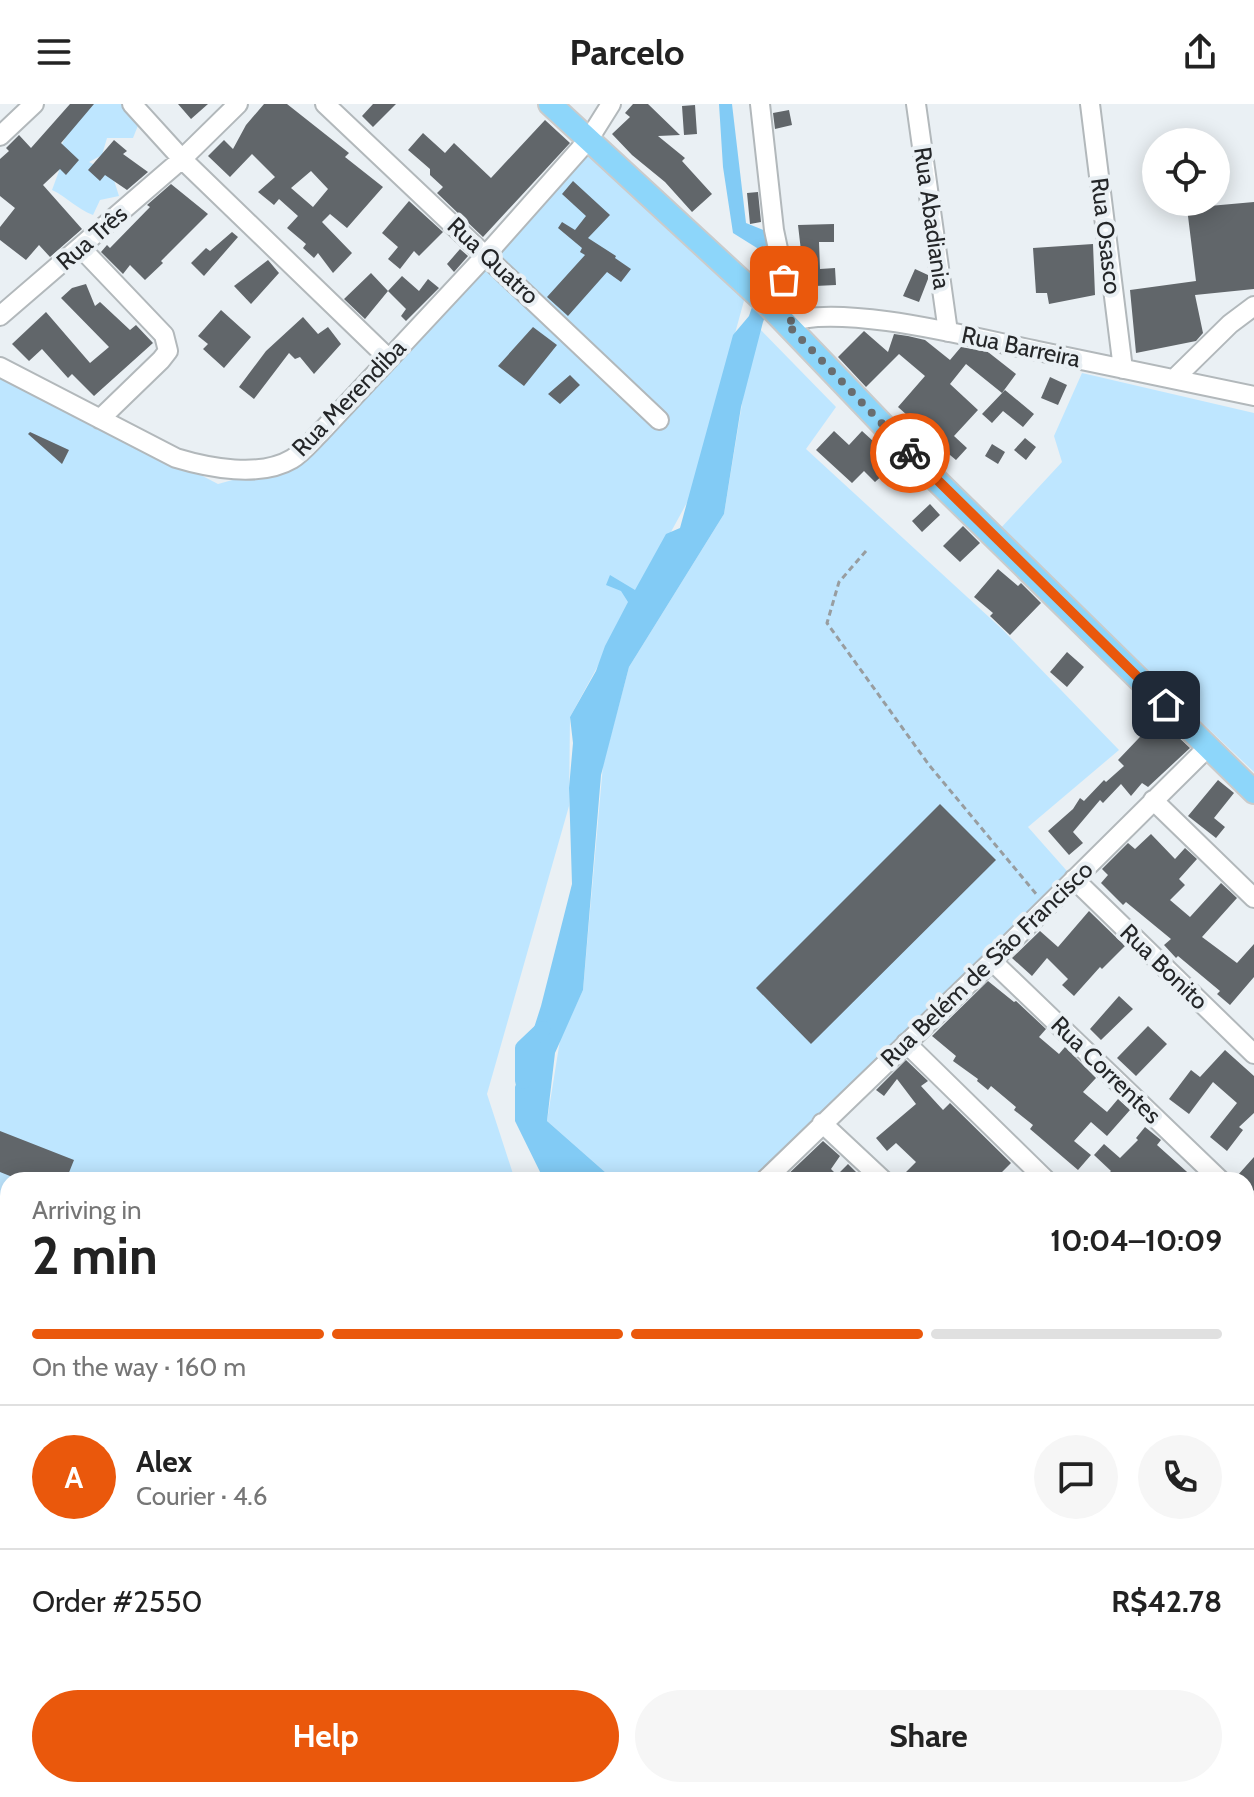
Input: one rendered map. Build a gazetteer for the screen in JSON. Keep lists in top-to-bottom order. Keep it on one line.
{"streets":{"street":["Rua Abadiania","Rua Osasco","Rua Três","Rua Quatro","Rua Barreira","Rua Merendiba","Rua Belém de São Francisco","Rua Bonito","Rua Correntes"]},"crossings":[["Rua Abadiania","Rua Barreira"],["Rua Osasco","Rua Barreira"],["Rua Quatro","Rua Merendiba"],["Rua Belém de São Francisco","Rua Bonito"],["Rua Belém de São Francisco","Rua Correntes"]],"page":{"header":"Parcelo","heading":["2 min","Arriving in","10:04–10:09"],"panel":["Alex","Courier · 4.6","Order #2550","R$42.78"],"bar":"On the way · 160 m","round":"A","buttons":["Help","Share"]}}
